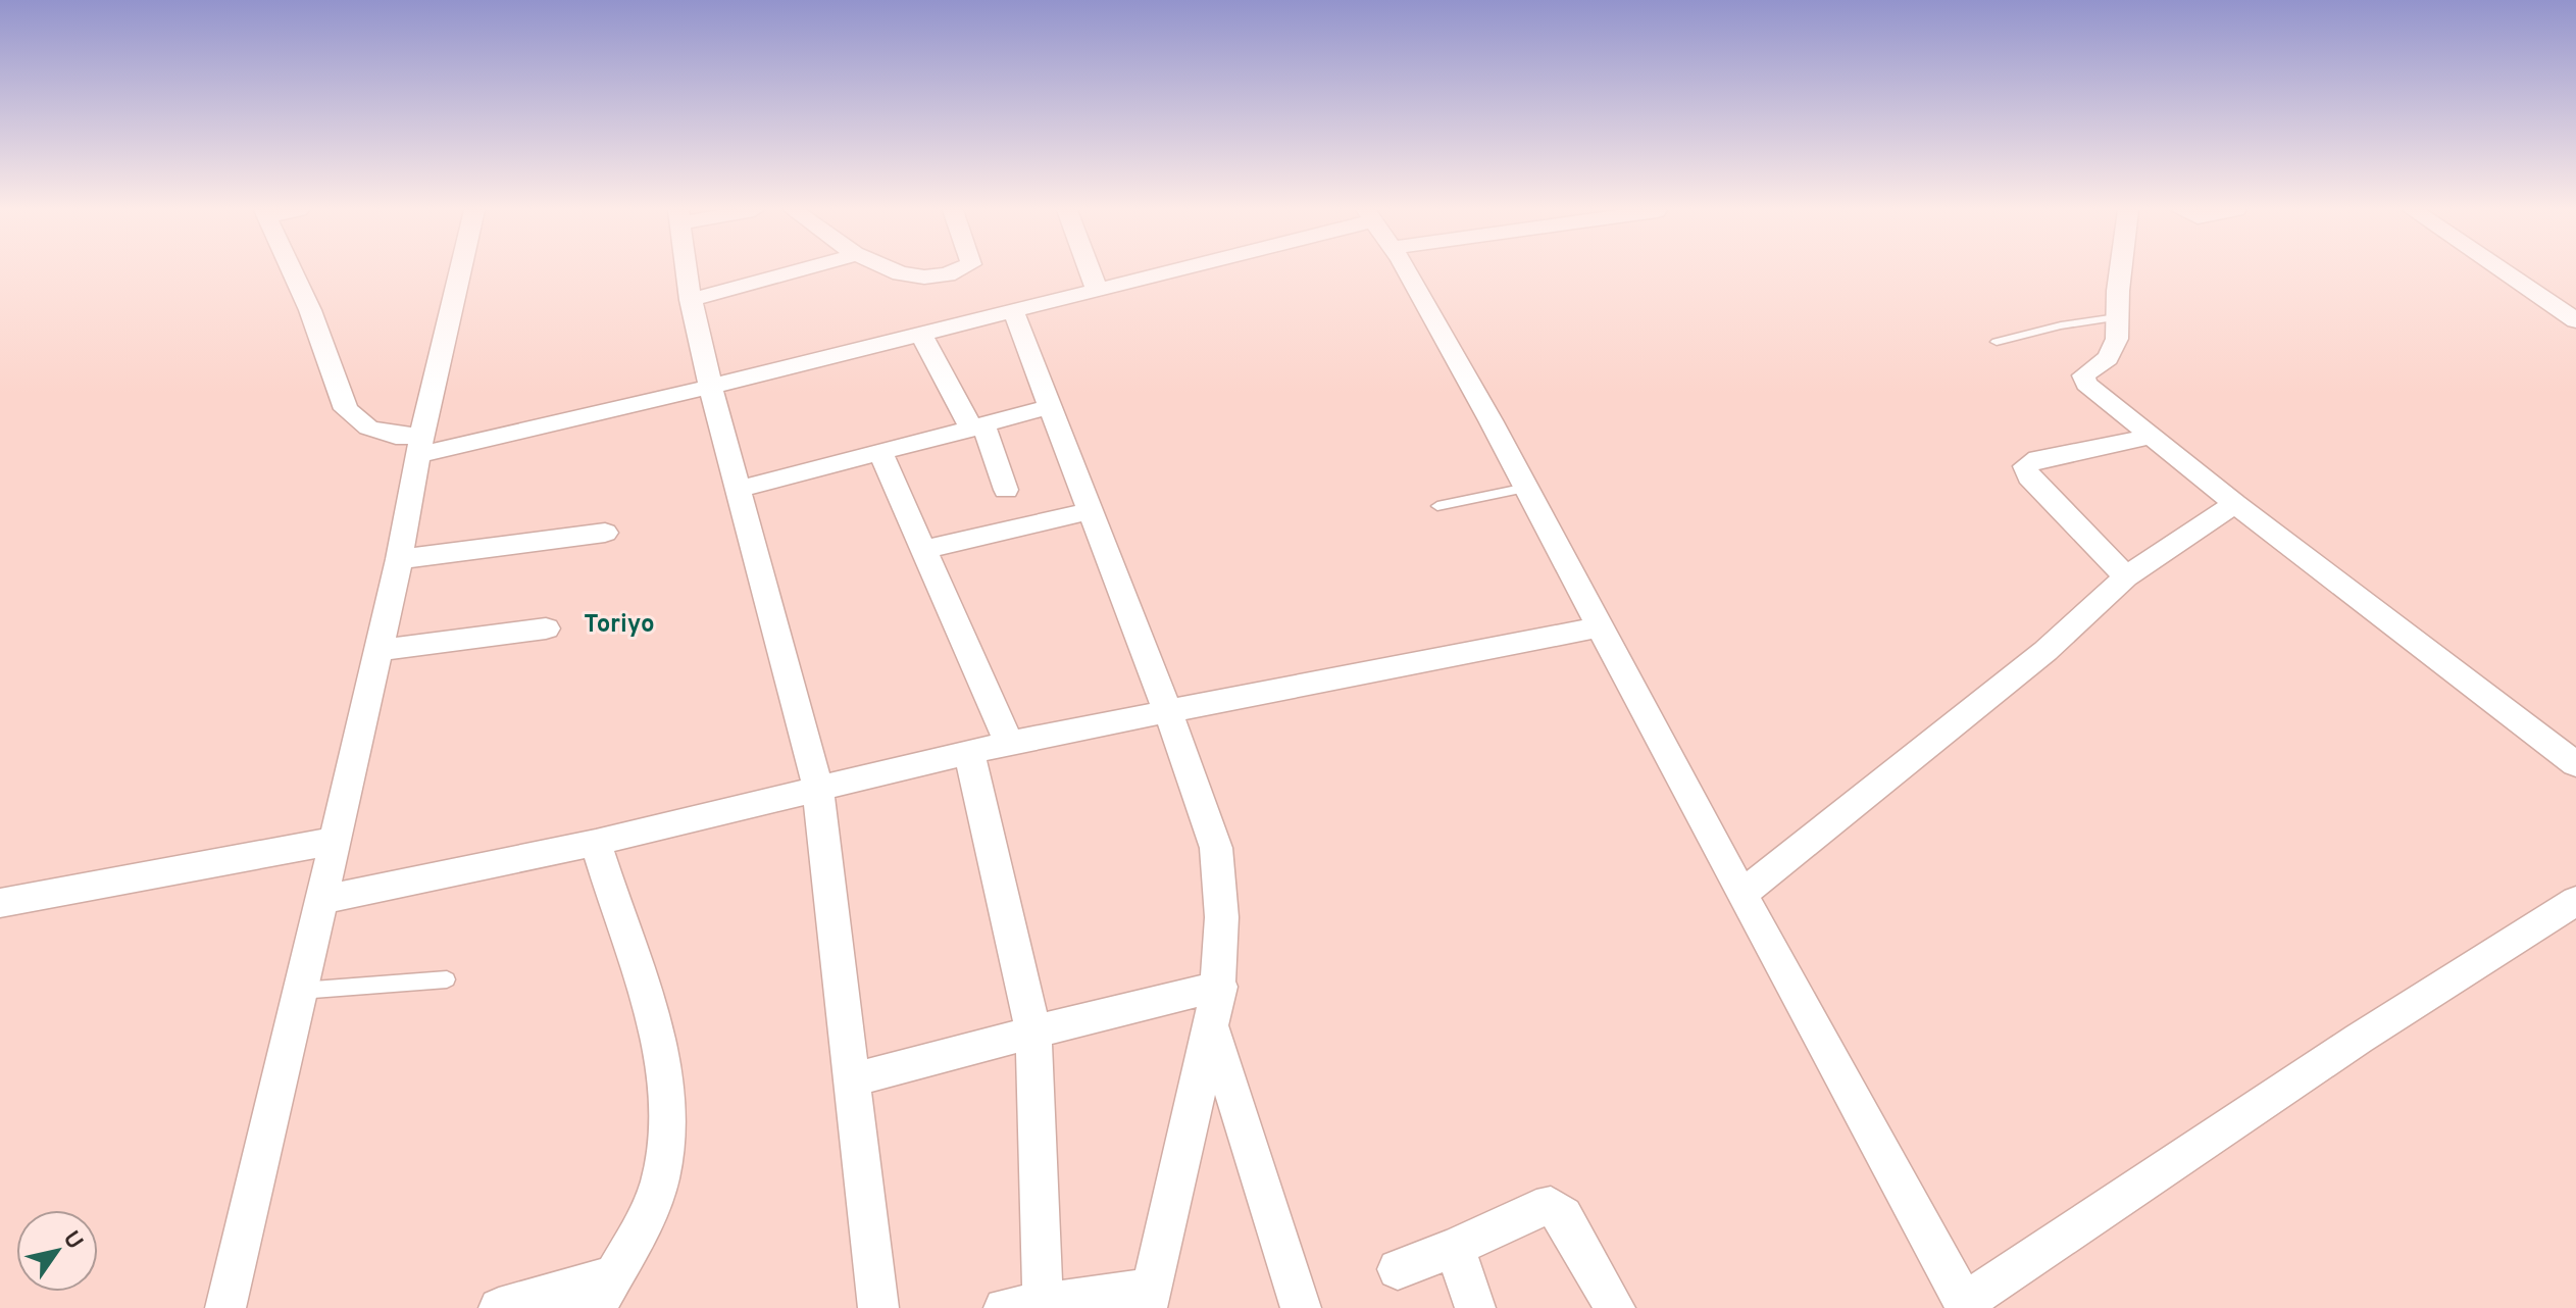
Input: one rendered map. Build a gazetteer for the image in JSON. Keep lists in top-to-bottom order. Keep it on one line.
{"districts":["Toriyo"],"north":"top right"}
